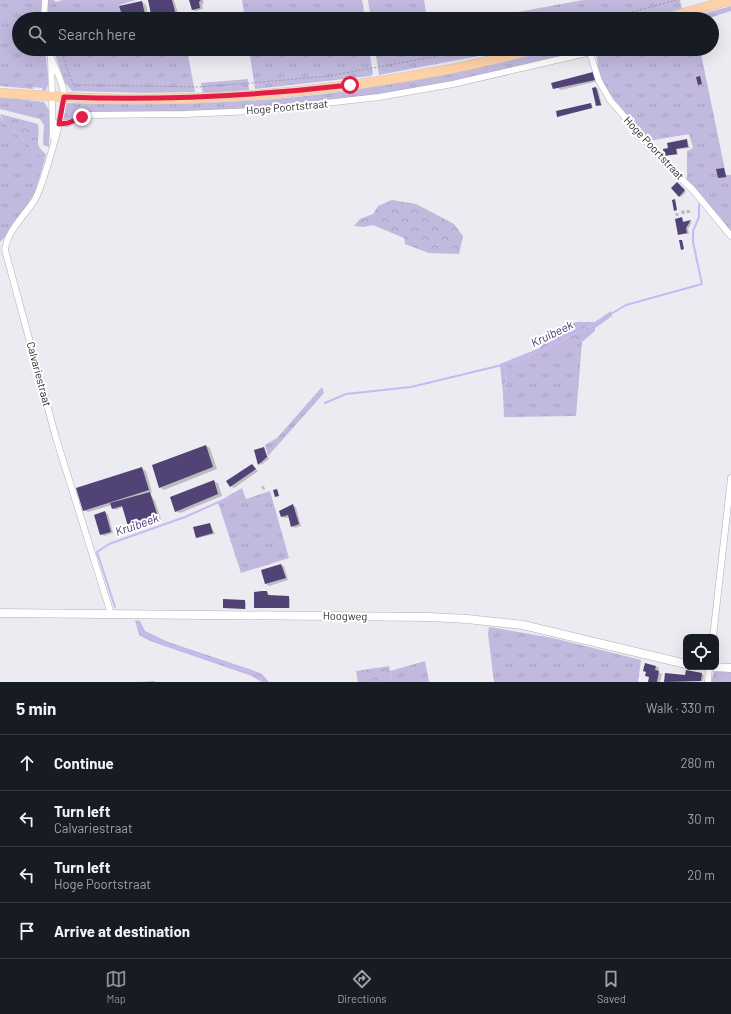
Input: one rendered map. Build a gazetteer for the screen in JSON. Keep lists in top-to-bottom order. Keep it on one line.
{"streets":{"street":["Hoge Poortstraat","Calvariestraat","Hoogweg"]},"crossings":[["Hoge Poortstraat","Calvariestraat"],["Calvariestraat","Hoogweg"]],"water":["Kruibeek"],"page":{"search":"Search here","heading":["5 min","Walk · 330 m"],"list":[["Continue","280 m"],["Turn left","Calvariestraat","30 m"],["Turn left","Hoge Poortstraat","20 m"],"Arrive at destination"],"nav":["Map","Directions","Saved"]}}
